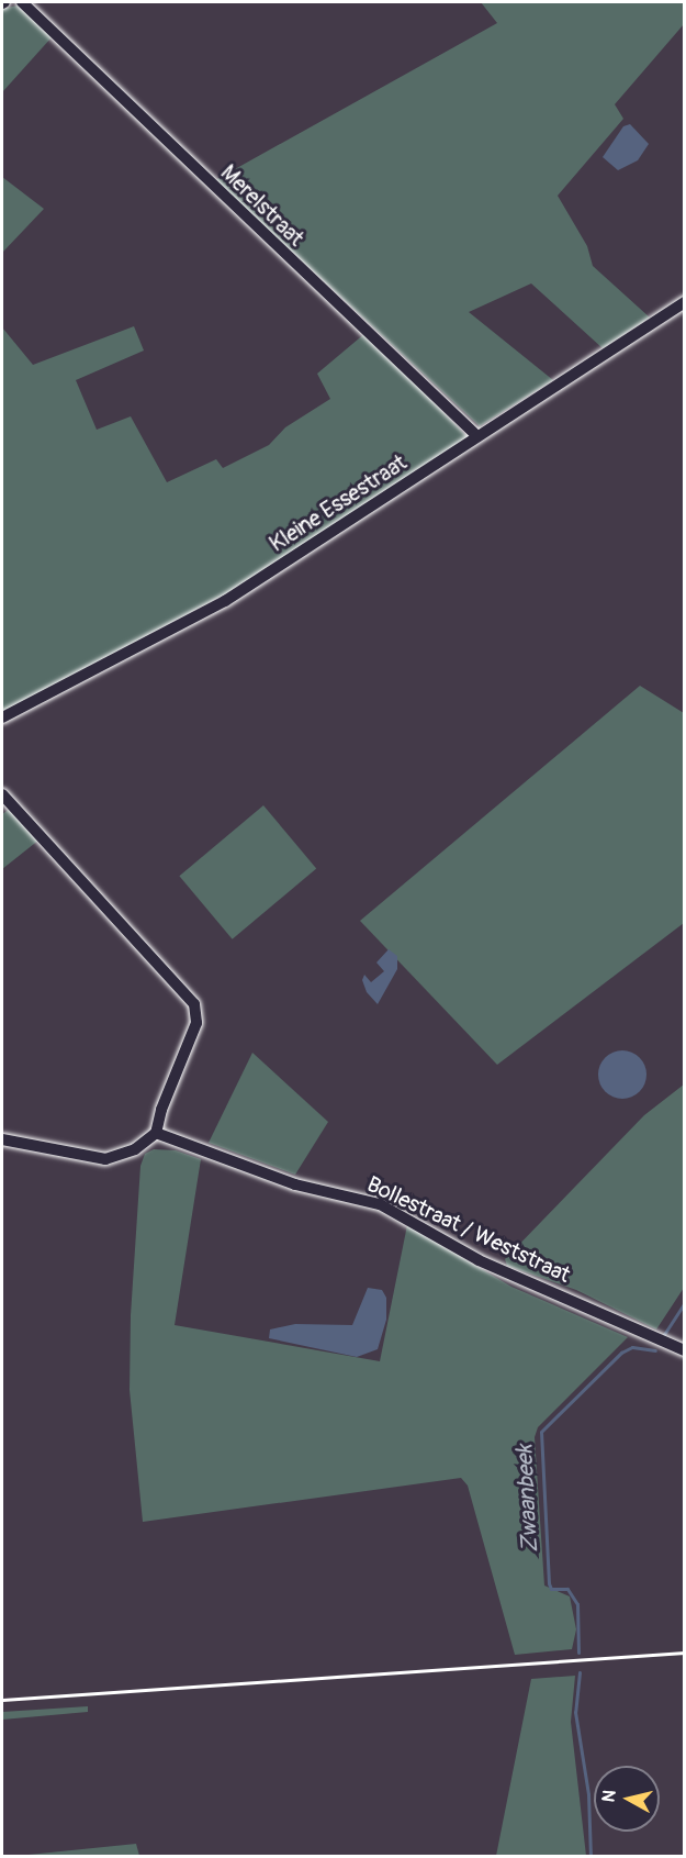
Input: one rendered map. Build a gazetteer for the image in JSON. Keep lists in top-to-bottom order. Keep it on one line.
{"streets":{"street":["Merelstraat","Kleine Essestraat","Bollestraat / Weststraat"]},"crossings":[["Merelstraat","Kleine Essestraat"]],"water":["Zwaanbeek"],"north":"left"}
